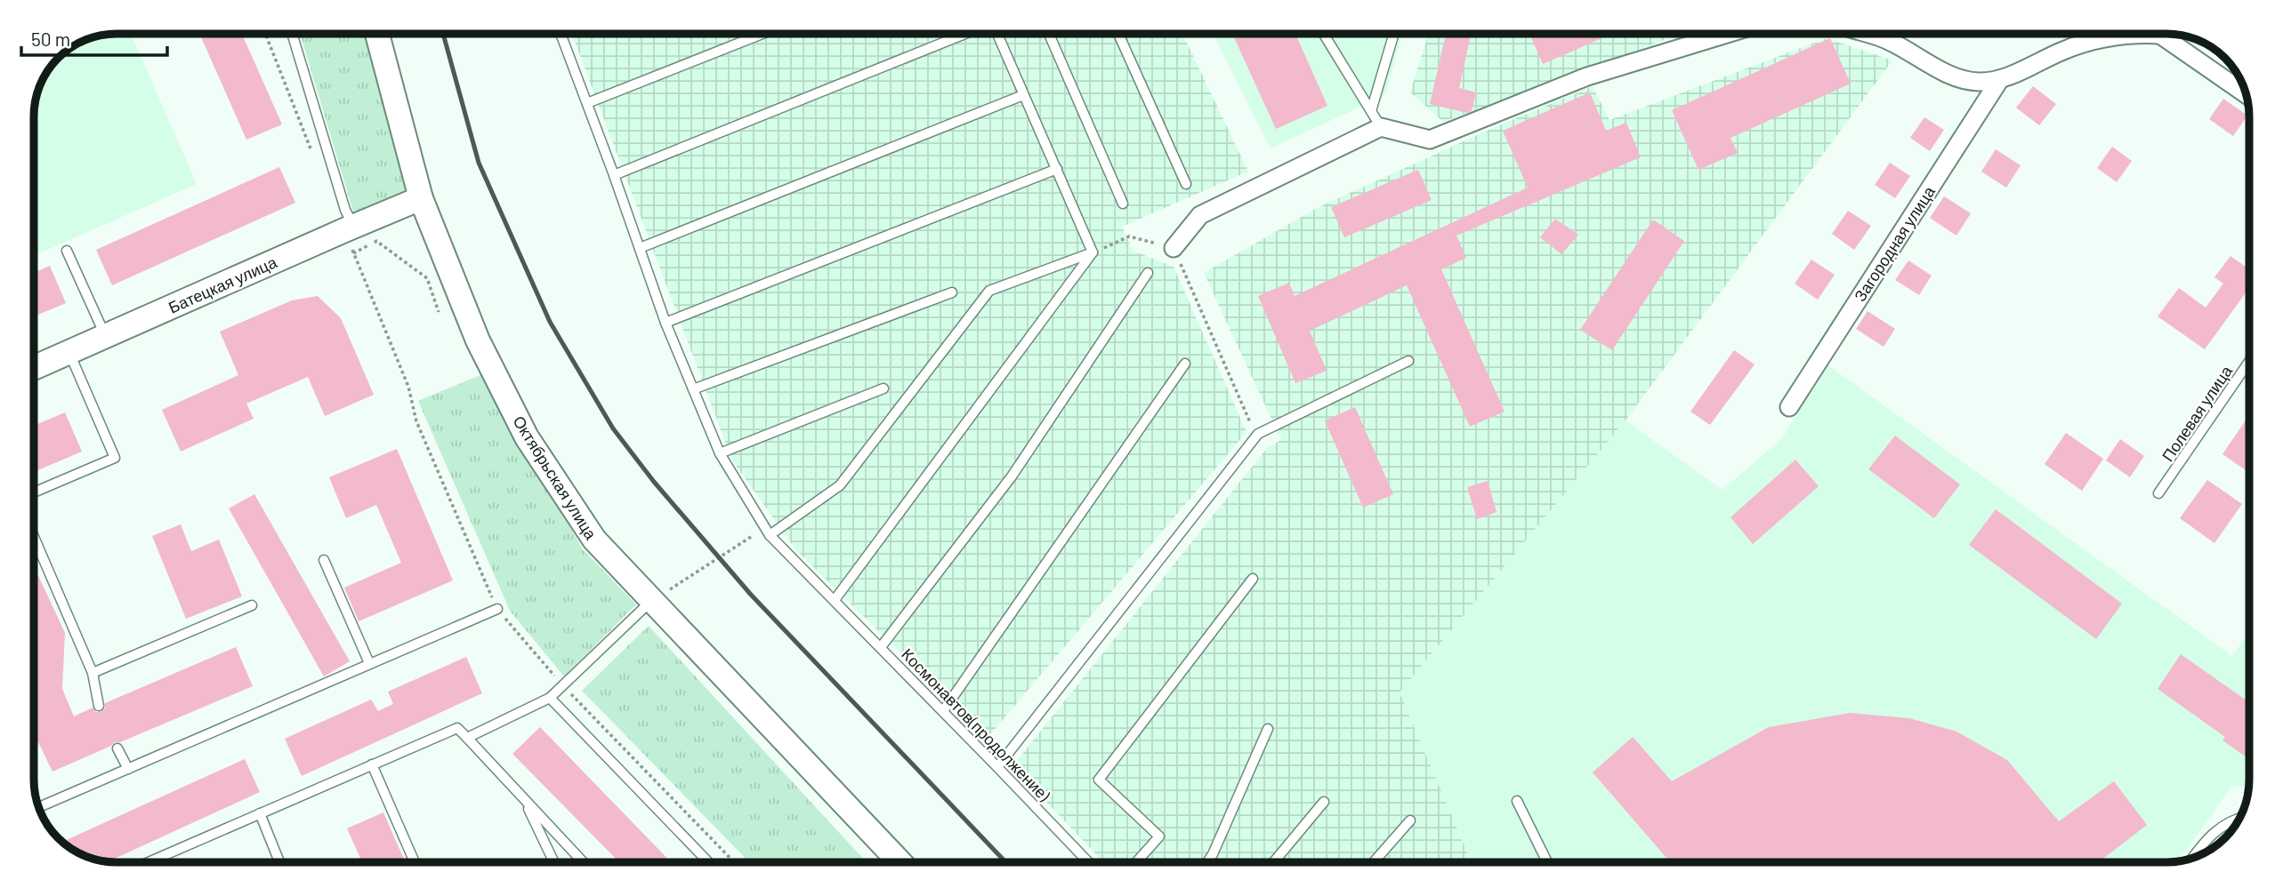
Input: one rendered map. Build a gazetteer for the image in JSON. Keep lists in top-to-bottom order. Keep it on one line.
{"streets":{"main road":["Батецкая улица","Октябрьская улица"],"street":["Загородная улица"],"lane":["Полевая улица","Космонавтов(продолжение)"]},"crossings":[["Батецкая улица","Октябрьская улица"]],"scale_bar":"50 m"}
